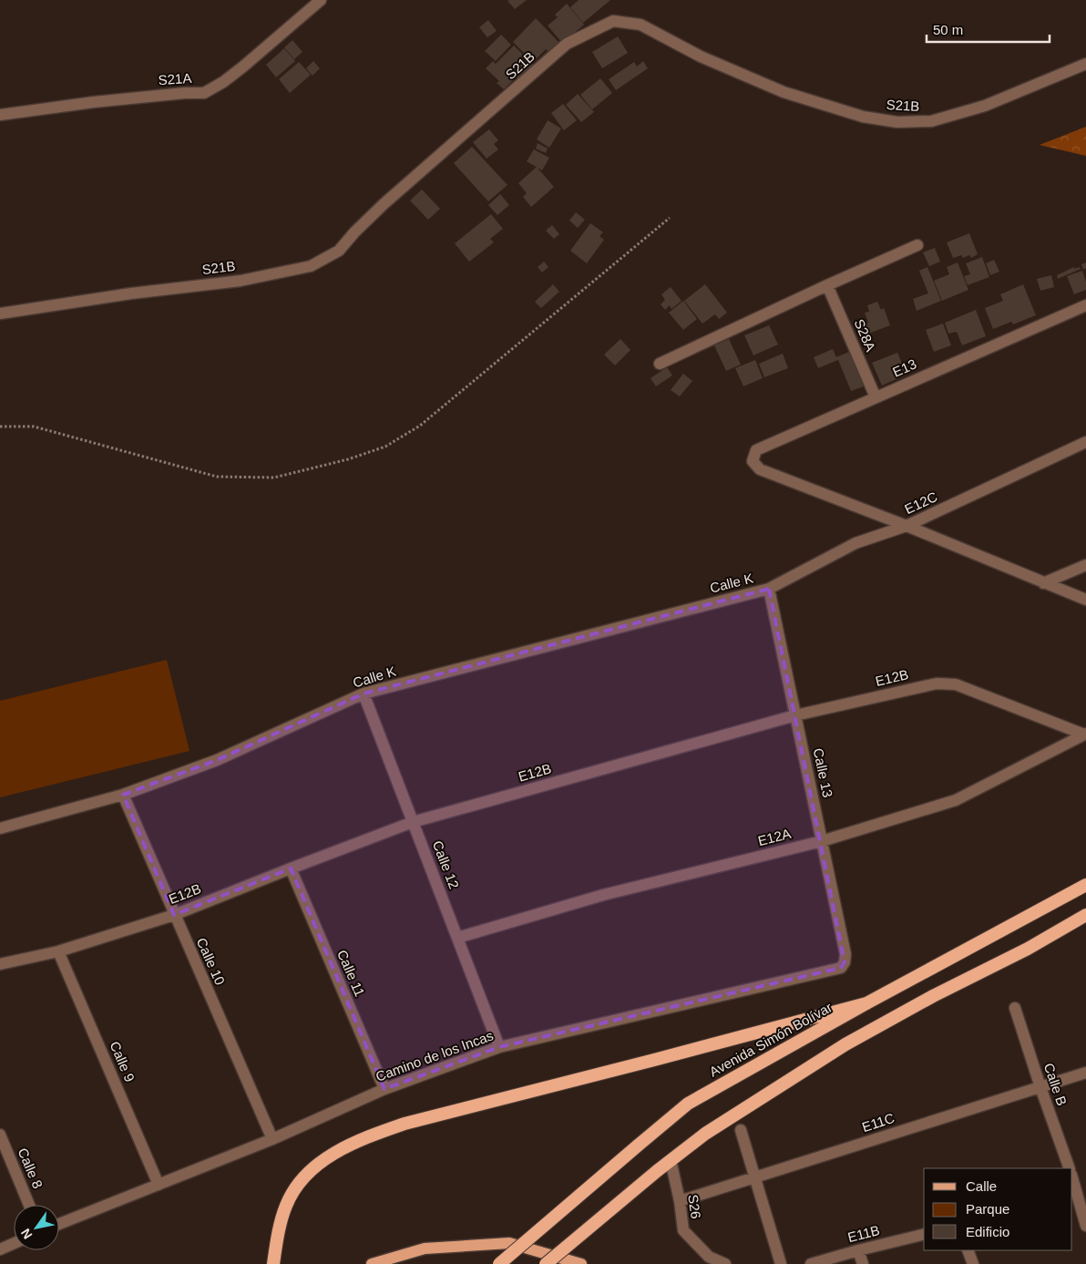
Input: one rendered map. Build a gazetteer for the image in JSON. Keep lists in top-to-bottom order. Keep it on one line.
{"streets":{"highway":["Avenida Simón Bolívar"],"street":["S21B","S21A","S28A","E13","E12C","Calle K","E12B","Calle 13","E12A","Calle 12","Calle 10","Calle 11","Camino de los Incas","Calle 9","Calle B","E11C","Calle 8","S26","E11B"]},"crossings":[["S28A","E13"],["E13","E12C"],["E12C","Calle K"],["E12C","Calle 13"],["Calle K","Calle 13"],["Calle K","Calle 12"],["Calle K","Calle 10"],["E12B","Calle 13"],["E12B","E12A"],["E12B","Calle 12"],["E12B","Calle 10"],["E12B","Calle 11"],["E12B","Calle 9"],["Calle 13","E12A"],["Calle 13","Camino de los Incas"],["E12A","Calle 12"],["Calle 12","Camino de los Incas"],["Calle 10","Camino de los Incas"],["Calle 11","Camino de los Incas"],["Camino de los Incas","Calle 9"],["Calle B","E11C"],["E11C","S26"]],"legend":["Calle","Parque","Edificio"],"scale_bar":"50 m","north":"bottom left"}
